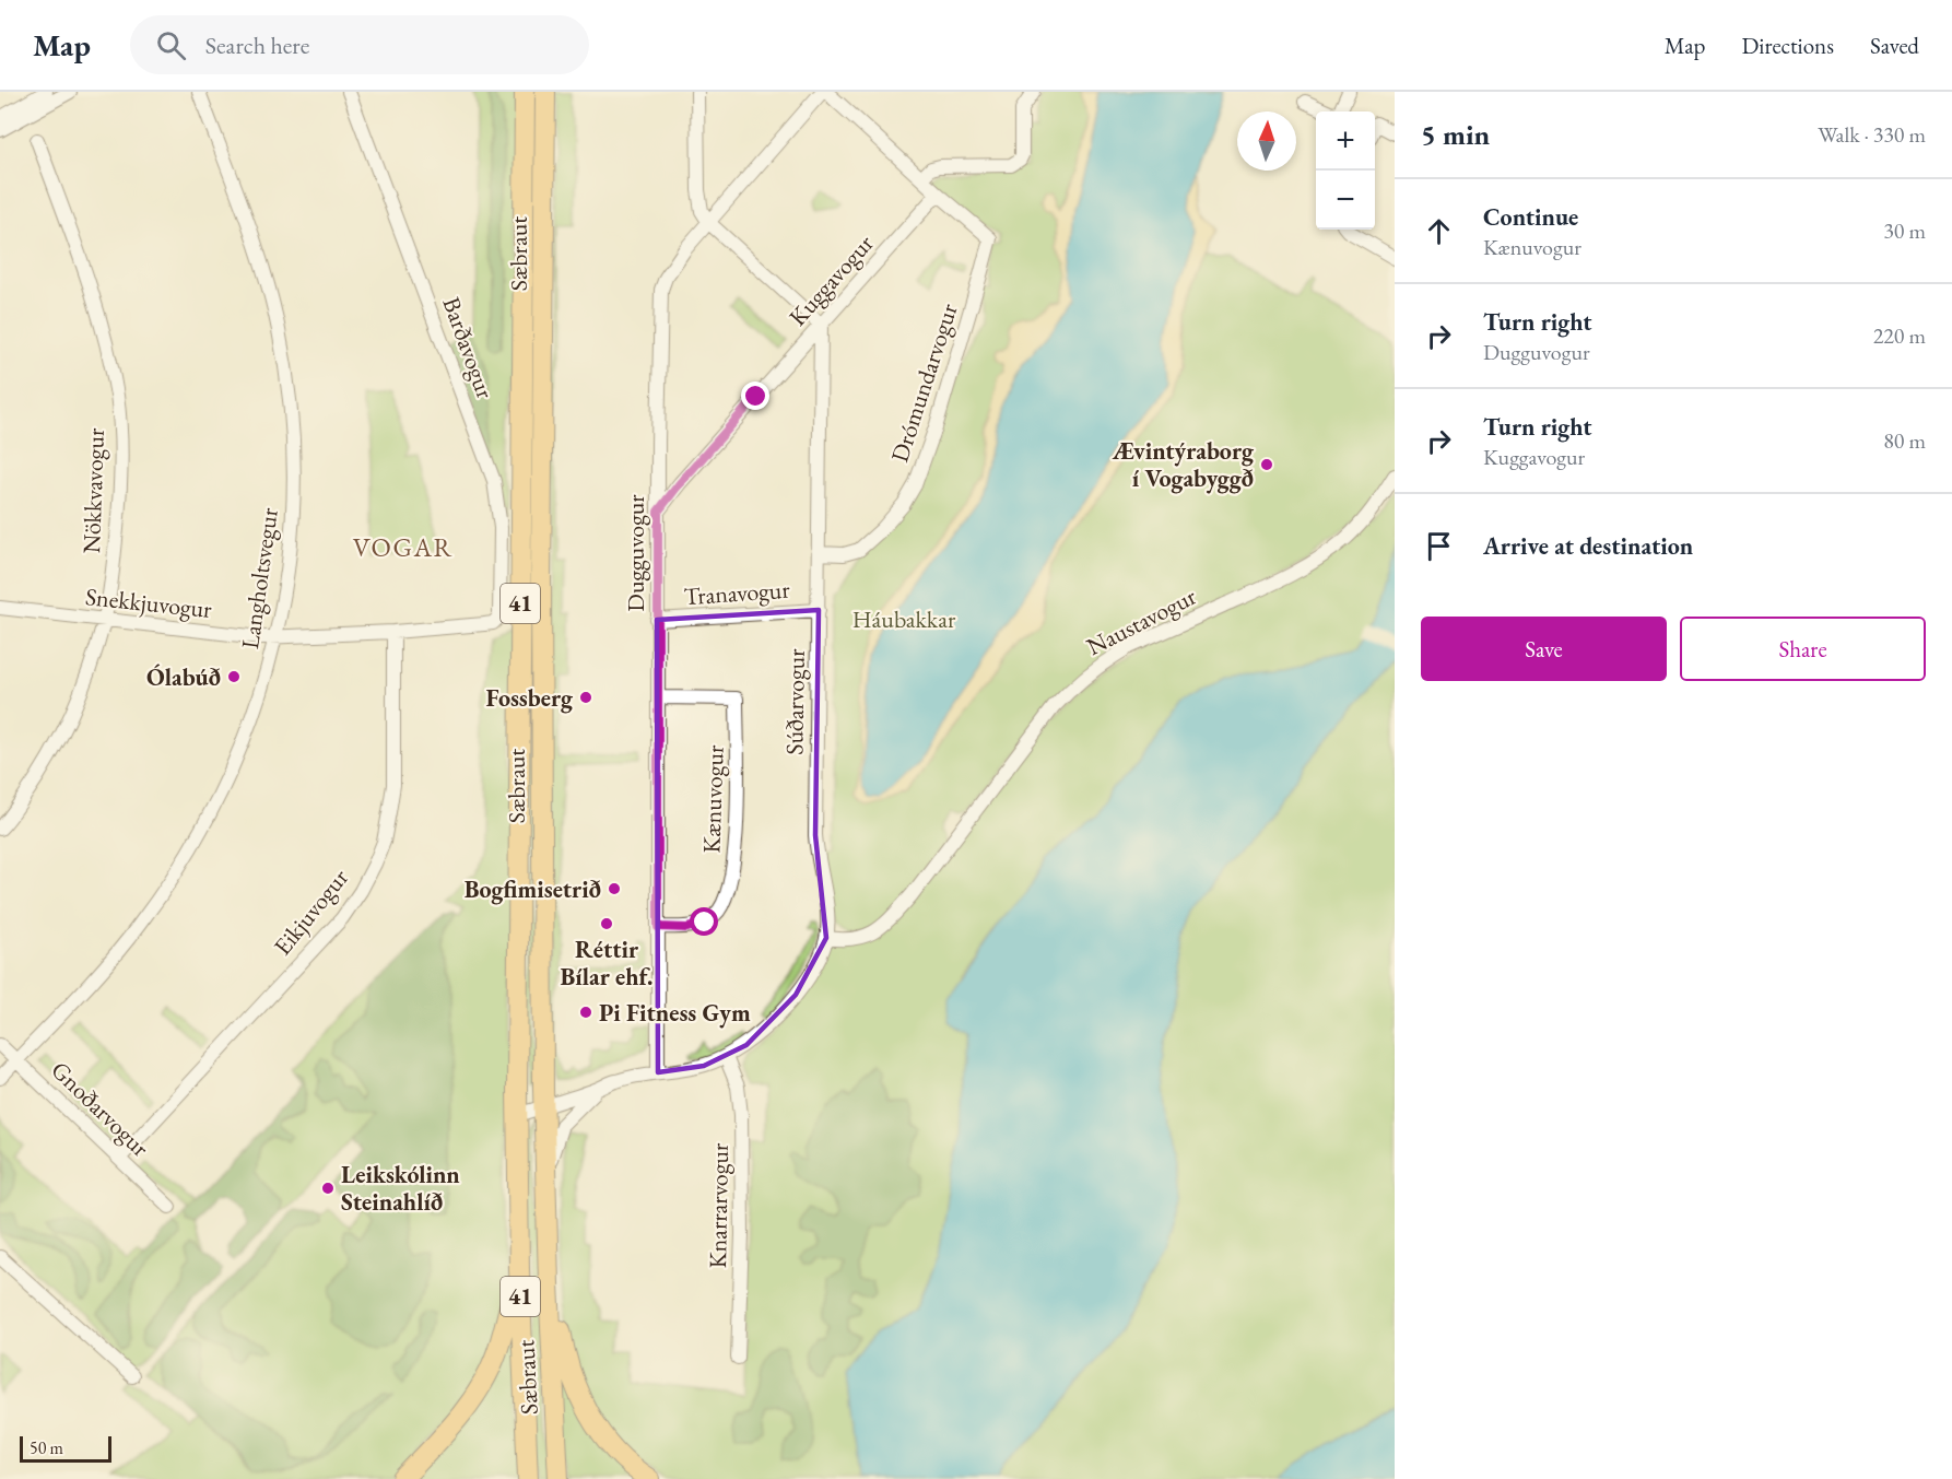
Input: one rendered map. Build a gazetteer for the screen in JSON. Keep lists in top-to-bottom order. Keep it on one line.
{"streets":{"highway":["Sæbraut","41"],"street":["Kuggavogur","Barðavogur","Drómundarvogur","Nökkvavogur","Dugguvogur","Langholtsvegur","Tranavogur","Snekkjuvogur","Naustavogur","Súðarvogur","Kænuvogur","Eikjuvogur","Gnoðarvogur","Knarrarvogur"]},"crossings":[["Sæbraut","Súðarvogur"],["Kuggavogur","Drómundarvogur"],["Kuggavogur","Dugguvogur"],["Kuggavogur","Súðarvogur"],["Barðavogur","Snekkjuvogur"],["Drómundarvogur","Súðarvogur"],["Nökkvavogur","Snekkjuvogur"],["Dugguvogur","Tranavogur"],["Dugguvogur","Súðarvogur"],["Dugguvogur","Kænuvogur"],["Langholtsvegur","Snekkjuvogur"],["Langholtsvegur","Gnoðarvogur"],["Tranavogur","Súðarvogur"],["Snekkjuvogur","Eikjuvogur"],["Naustavogur","Súðarvogur"],["Súðarvogur","Knarrarvogur"],["Eikjuvogur","Gnoðarvogur"]],"districts":["VOGAR"],"parks":["Háubakkar"],"places":["Ævintýraborg í Vogabyggð","Ólabúð","Fossberg","Bogfimisetrið","Réttir Bílar ehf.","Pi Fitness Gym","Leikskólinn Steinahlíð"],"scale_bar":"50 m","north":"top","page":{"header":"Map","search":"Search here","nav":["Map","Directions","Saved"],"heading":["5 min","Walk · 330 m"],"map_buttons":["+","−"],"list":[["Continue","Kænuvogur","30 m"],["Turn right","Dugguvogur","220 m"],["Turn right","Kuggavogur","80 m"],"Arrive at destination"],"buttons":["Save","Share"],"scale":"50 m"}}
